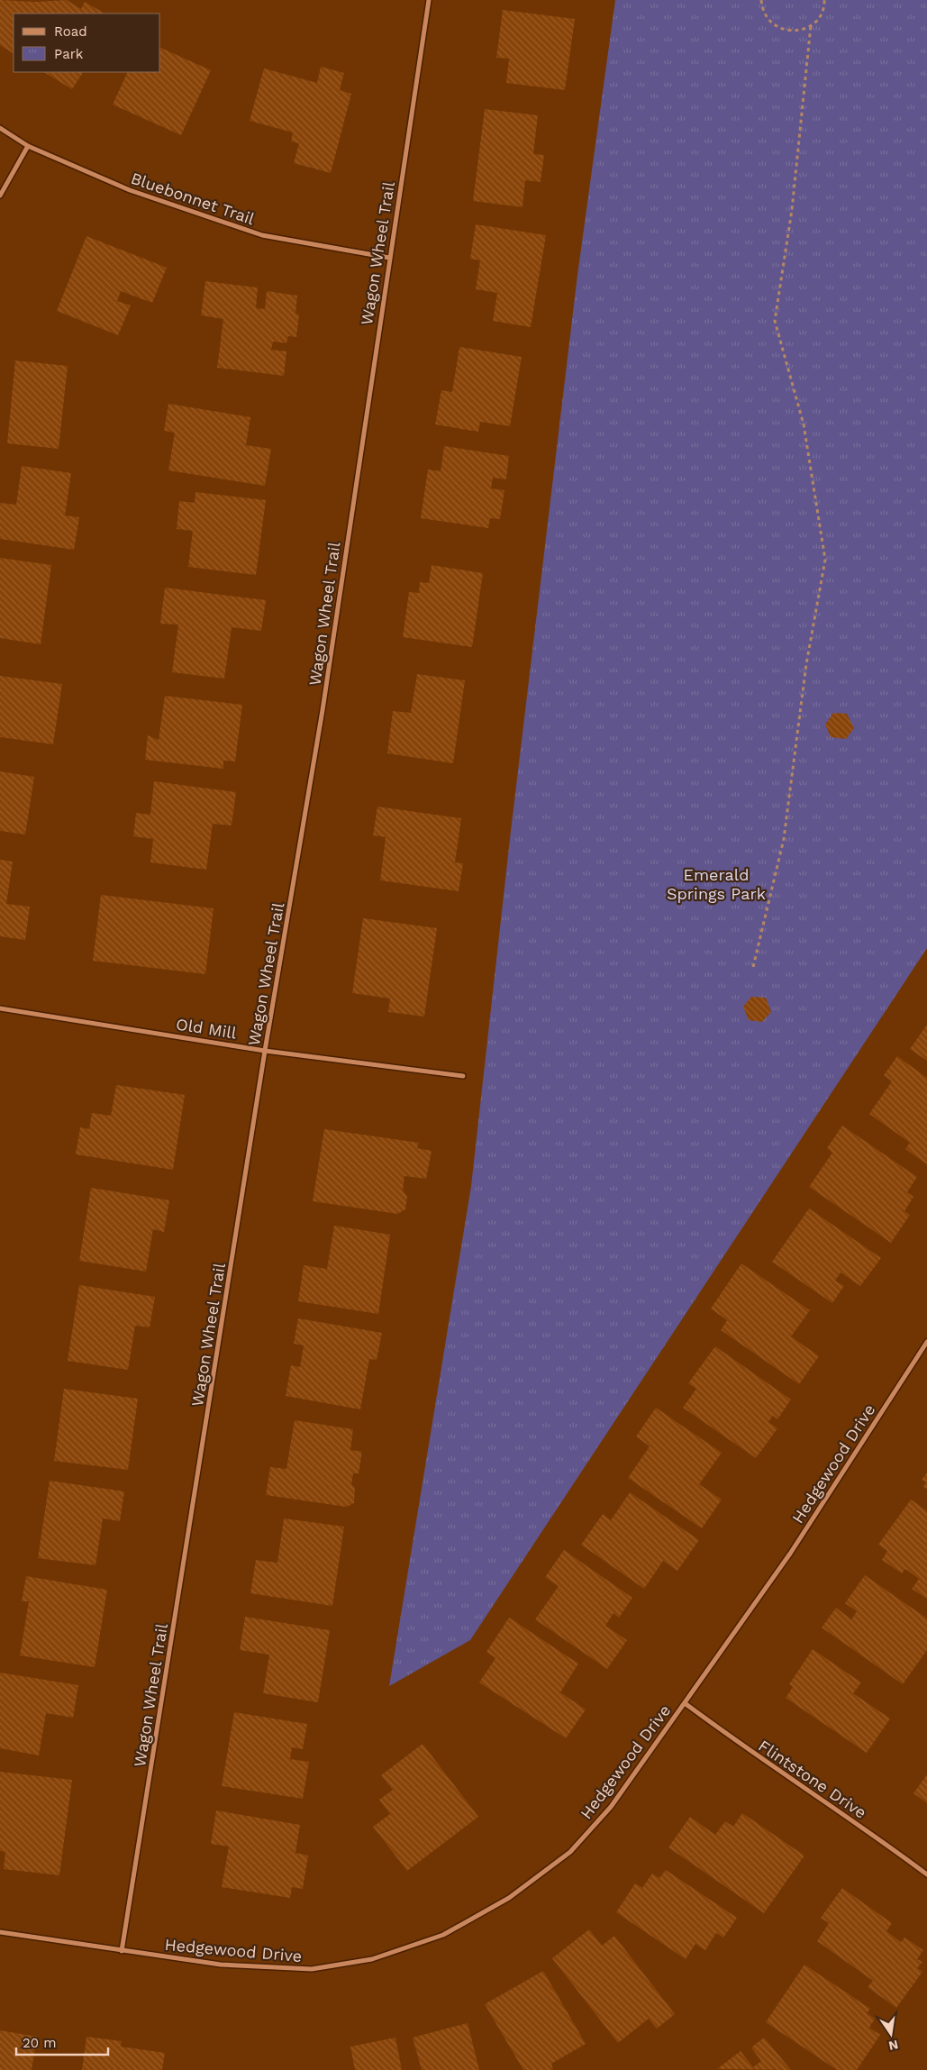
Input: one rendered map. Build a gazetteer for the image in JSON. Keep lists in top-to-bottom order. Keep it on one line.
{"streets":{"street":["Bluebonnet Trail","Wagon Wheel Trail","Old Mill","Hedgewood Drive","Flintstone Drive"]},"crossings":[["Bluebonnet Trail","Wagon Wheel Trail"],["Wagon Wheel Trail","Old Mill"],["Wagon Wheel Trail","Hedgewood Drive"],["Hedgewood Drive","Flintstone Drive"]],"parks":["Emerald Springs Park"],"legend":["Road","Park"],"scale_bar":"20 m","north":"bottom"}
